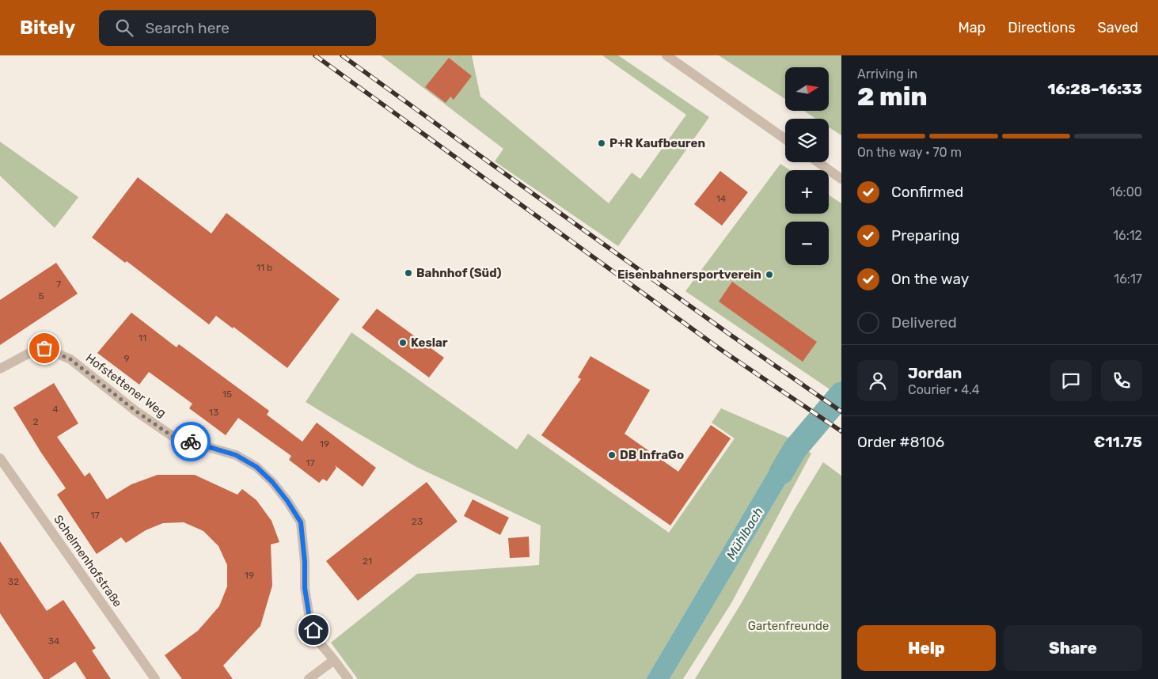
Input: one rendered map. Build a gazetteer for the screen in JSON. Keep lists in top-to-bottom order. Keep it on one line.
{"streets":{"street":["Hofstettener Weg","Schelmenhofstraße"]},"water":["Mühlbach"],"parks":["Gartenfreunde"],"places":["P+R Kaufbeuren","Bahnhof (Süd)","Eisenbahnersportverein","Keslar","DB InfraGo"],"house_numbers":["14","11 b","7","5","11","9","15","4","13","2","19","17","17","23","21","19","32","34"],"north":"right","page":{"header":"Bitely","search":"Search here","nav":["Map","Directions","Saved"],"heading":["2 min","Arriving in","16:28–16:33"],"panel":["Jordan","Courier · 4.4","Order #8106","€11.75"],"map_buttons":["+","−"],"bar":"On the way · 70 m","list":[["Confirmed","16:00"],["Preparing","16:12"],["On the way","16:17"],"Delivered"],"buttons":["Help","Share"]}}
